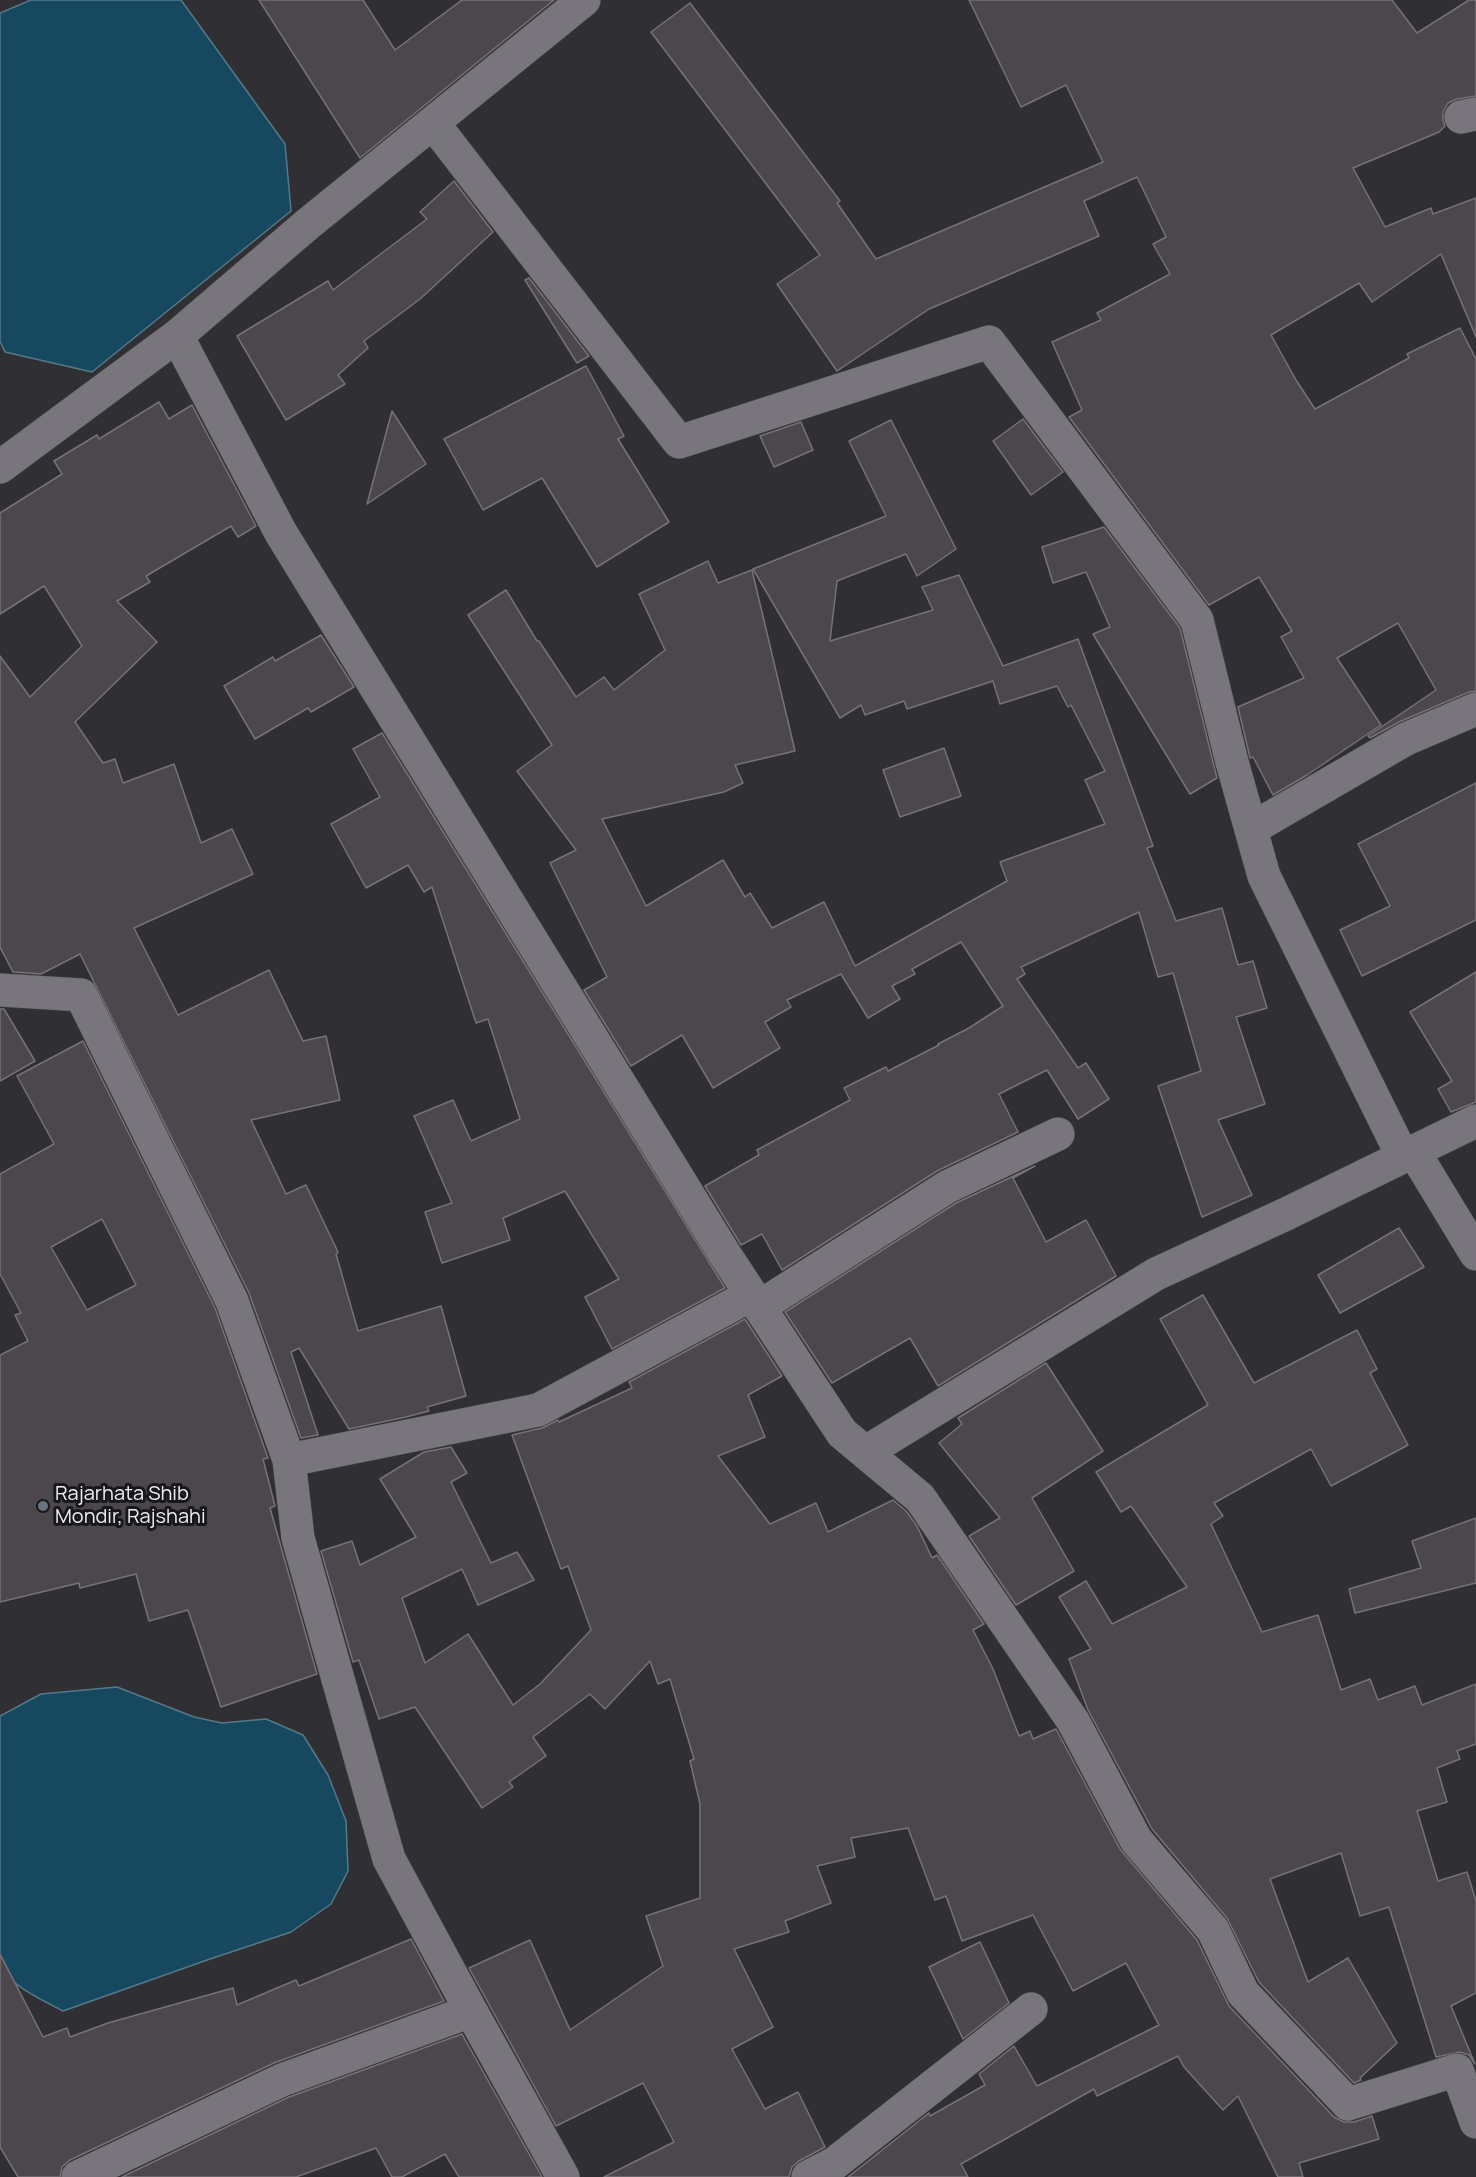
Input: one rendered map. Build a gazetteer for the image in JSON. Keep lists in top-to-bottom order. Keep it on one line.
{"places":["Rajarhata Shib Mondir, Rajshahi"]}
